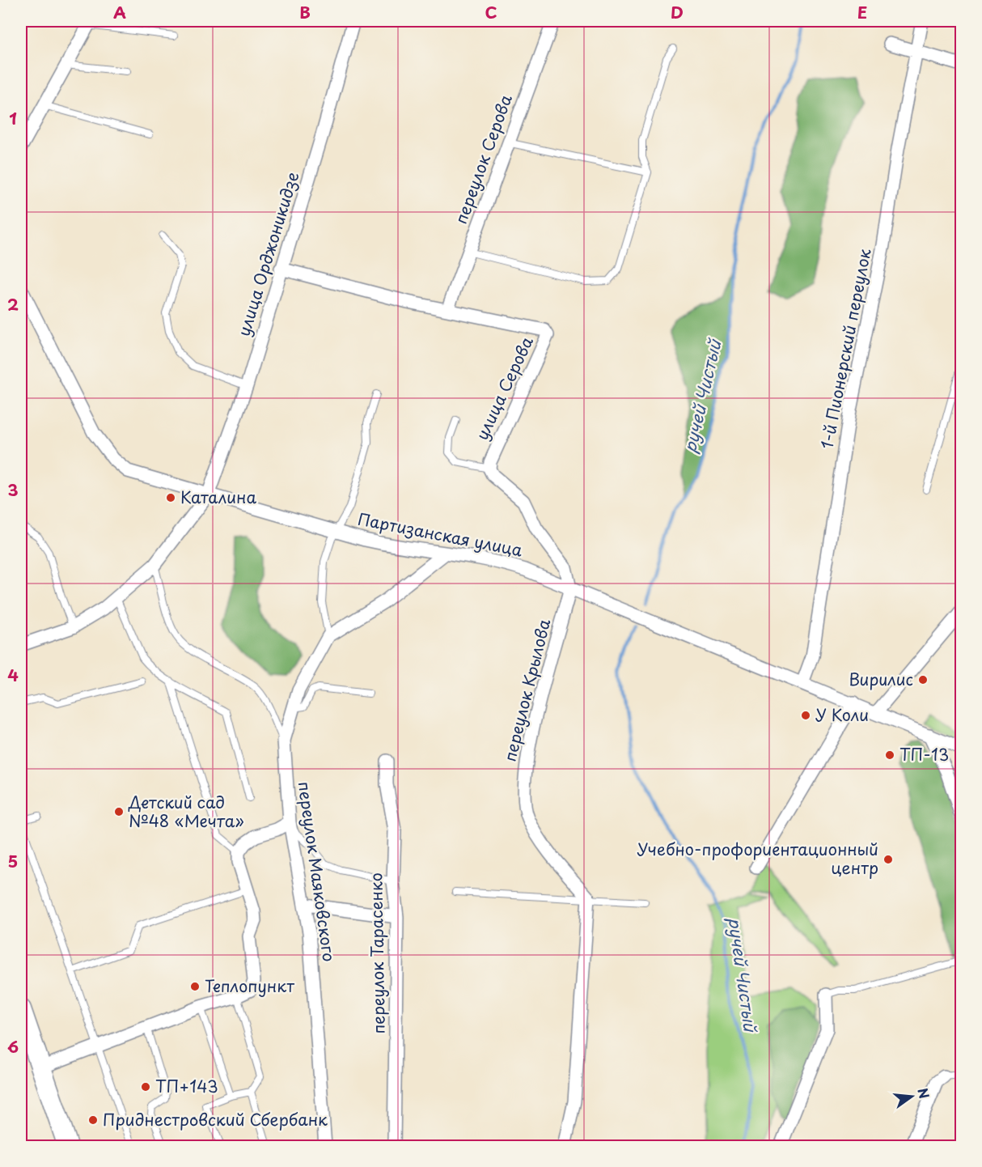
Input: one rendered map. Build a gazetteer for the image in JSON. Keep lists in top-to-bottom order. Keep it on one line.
{"streets":{"street":["переулок Серова","улица Орджоникидзе","1-й Пионерский переулок","улица Серова","Партизанская улица","переулок Крылова","переулок Маяковского","переулок Тарасенко"]},"crossings":[["переулок Серова","улица Серова"],["улица Орджоникидзе","улица Серова"],["улица Орджоникидзе","Партизанская улица"],["1-й Пионерский переулок","Партизанская улица"],["Партизанская улица","переулок Крылова"],["Партизанская улица","переулок Маяковского"]],"water":["ручей Чистый"],"places":["Каталина","Вирилис","У Коли","ТП-13","Детский сад №48 «Мечта»","Учебно-профориентационный центр","Теплопункт","ТП+143","Приднестровский Сбербанк"],"north":"right","grid":{"columns":["A","B","C","D","E"],"rows":["1","2","3","4","5","6"]}}
